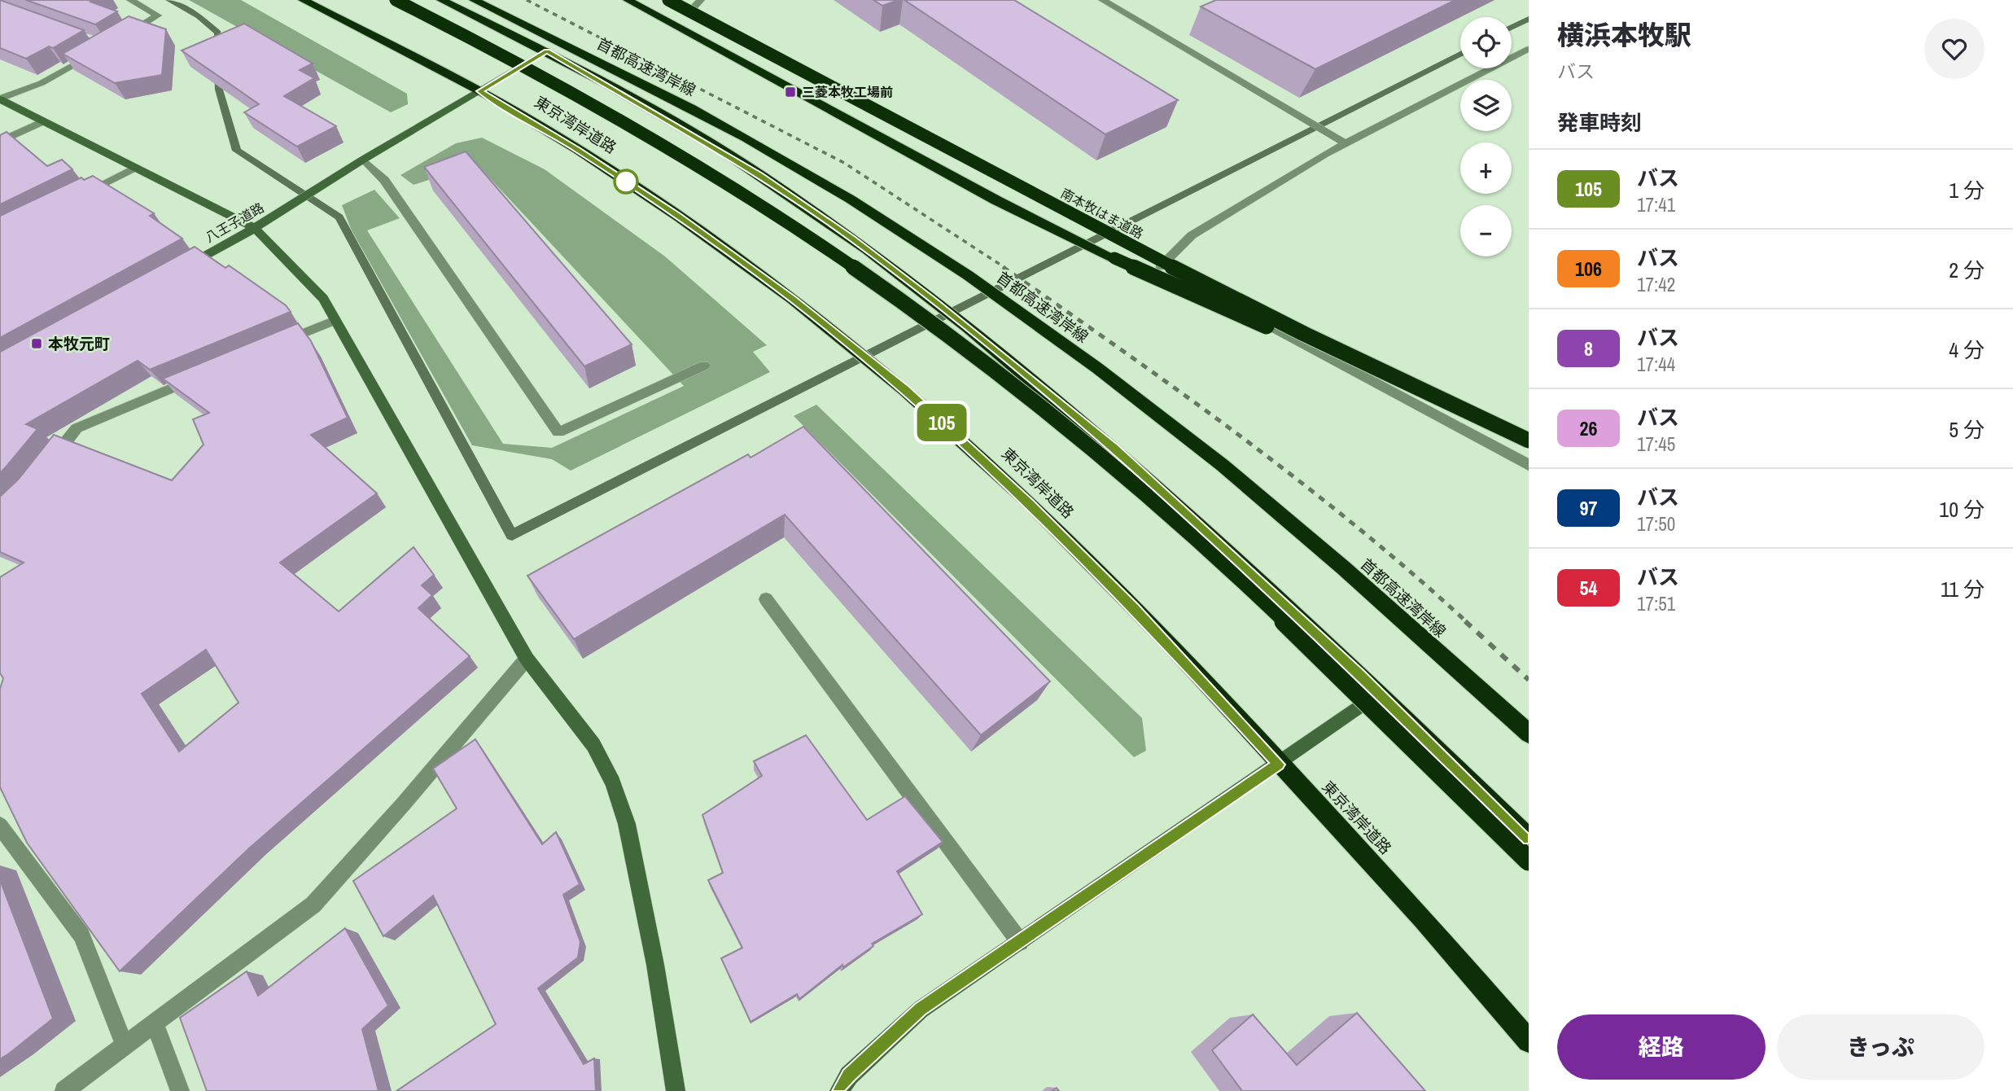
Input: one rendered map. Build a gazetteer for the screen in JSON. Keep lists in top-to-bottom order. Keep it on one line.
{"streets":{"highway":["首都高速湾岸線","東京湾岸道路","南本牧はま道路"],"street":["八王子道路"]},"crossings":[["東京湾岸道路","八王子道路"]],"places":{"transit":["三菱本牧工場前","本牧元町"]},"lines":["bus line 105"],"page":{"on_map":"105","heading":[["横浜本牧駅","バス"],"発車時刻"],"map_buttons":["+","−"],"list":[{"mark":"105","name":"バス","note":"17:41","value":"1 分"},{"mark":"106","name":"バス","note":"17:42","value":"2 分"},{"mark":"8","name":"バス","note":"17:44","value":"4 分"},{"mark":"26","name":"バス","note":"17:45","value":"5 分"},{"mark":"97","name":"バス","note":"17:50","value":"10 分"},{"mark":"54","name":"バス","note":"17:51","value":"11 分"}],"buttons":["経路","きっぷ"]}}
